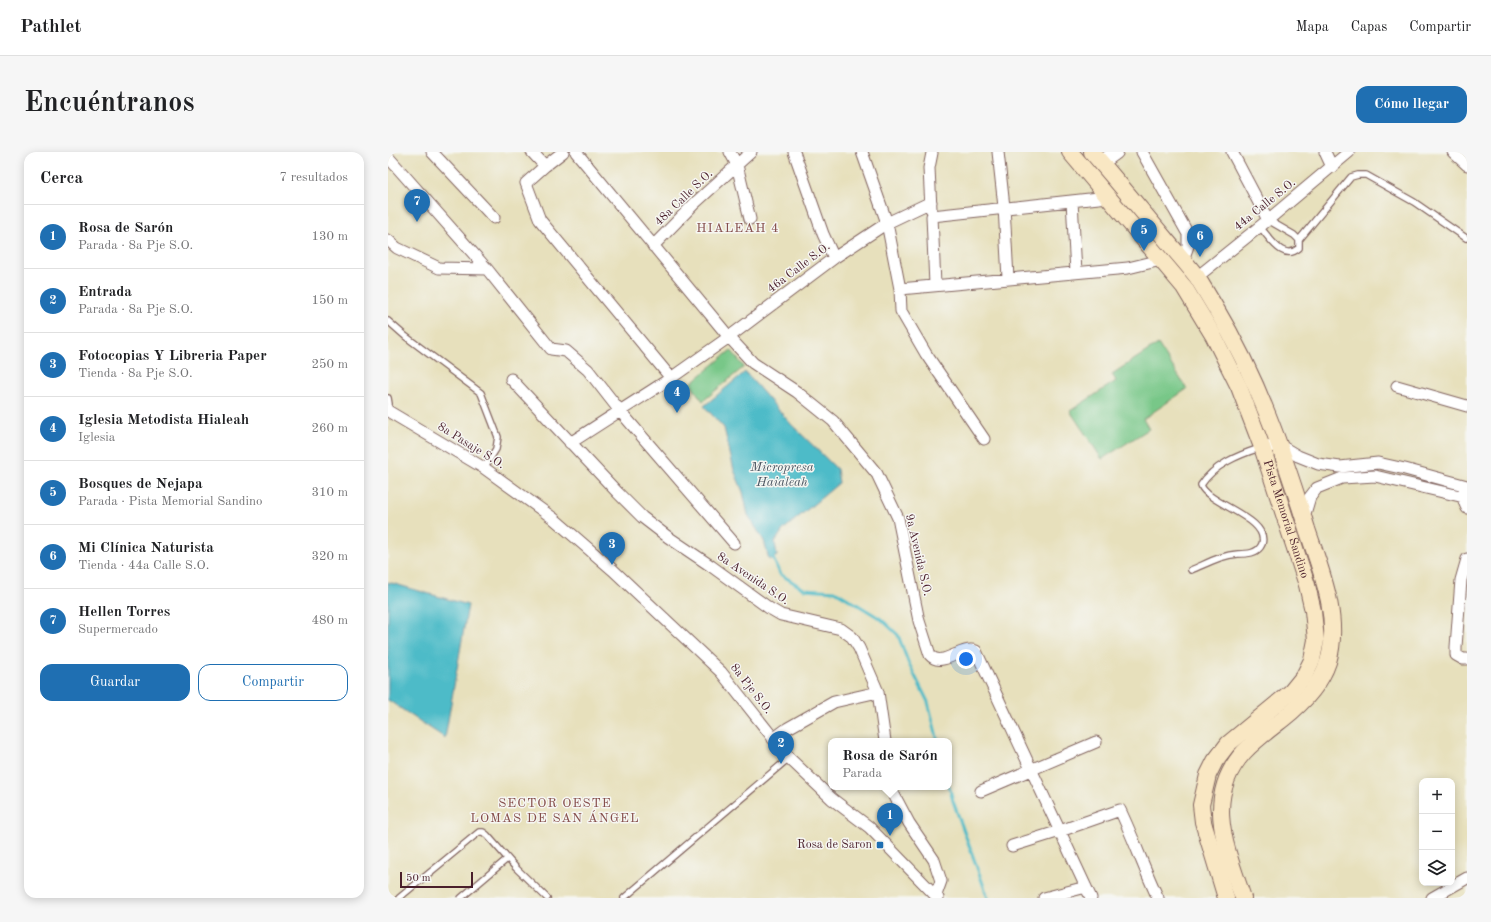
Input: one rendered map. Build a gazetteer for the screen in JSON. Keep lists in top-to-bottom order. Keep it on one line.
{"streets":{"main road":["Pista Memorial Sandino"],"street":["48a Calle S.O.","44a Calle S.O.","46a Calle S.O.","8a Pasaje S.O.","9a Avenida S.O.","8a Avenida S.O.","8a Pje S.O."]},"crossings":[["48a Calle S.O.","9a Avenida S.O."],["44a Calle S.O.","Pista Memorial Sandino"],["46a Calle S.O.","9a Avenida S.O."],["46a Calle S.O.","8a Avenida S.O."],["8a Pasaje S.O.","8a Pje S.O."]],"districts":["HIALEAH 4","SECTOR OESTE LOMAS DE SAN ÁNGEL"],"water":["Micropresa Haialeah"],"places":{"transit":["Rosa de Saron"]},"scale_bar":"50 m","page":{"header":"Pathlet","nav":["Mapa","Capas","Compartir"],"buttons":["Cómo llegar",["Guardar","Compartir"]],"title":"Encuéntranos","heading":["Cerca","7 resultados"],"pins":["7","5","6","4","3","2","1"],"list":[{"mark":"1","name":"Rosa de Sarón","note":"Parada · 8a Pje S.O.","value":"130 m"},{"mark":"2","name":"Entrada","note":"Parada · 8a Pje S.O.","value":"150 m"},{"mark":"3","name":"Fotocopias Y Libreria Paper","note":"Tienda · 8a Pje S.O.","value":"250 m"},{"mark":"4","name":"Iglesia Metodista Hialeah","note":"Iglesia","value":"260 m"},{"mark":"5","name":"Bosques de Nejapa","note":"Parada · Pista Memorial Sandino","value":"310 m"},{"mark":"6","name":"Mi Clínica Naturista","note":"Tienda · 44a Calle S.O.","value":"320 m"},{"mark":"7","name":"Hellen Torres","note":"Supermercado","value":"480 m"}],"popup":["Rosa de Sarón","Parada"],"map_buttons":["+","−"],"scale":"50 m"}}
